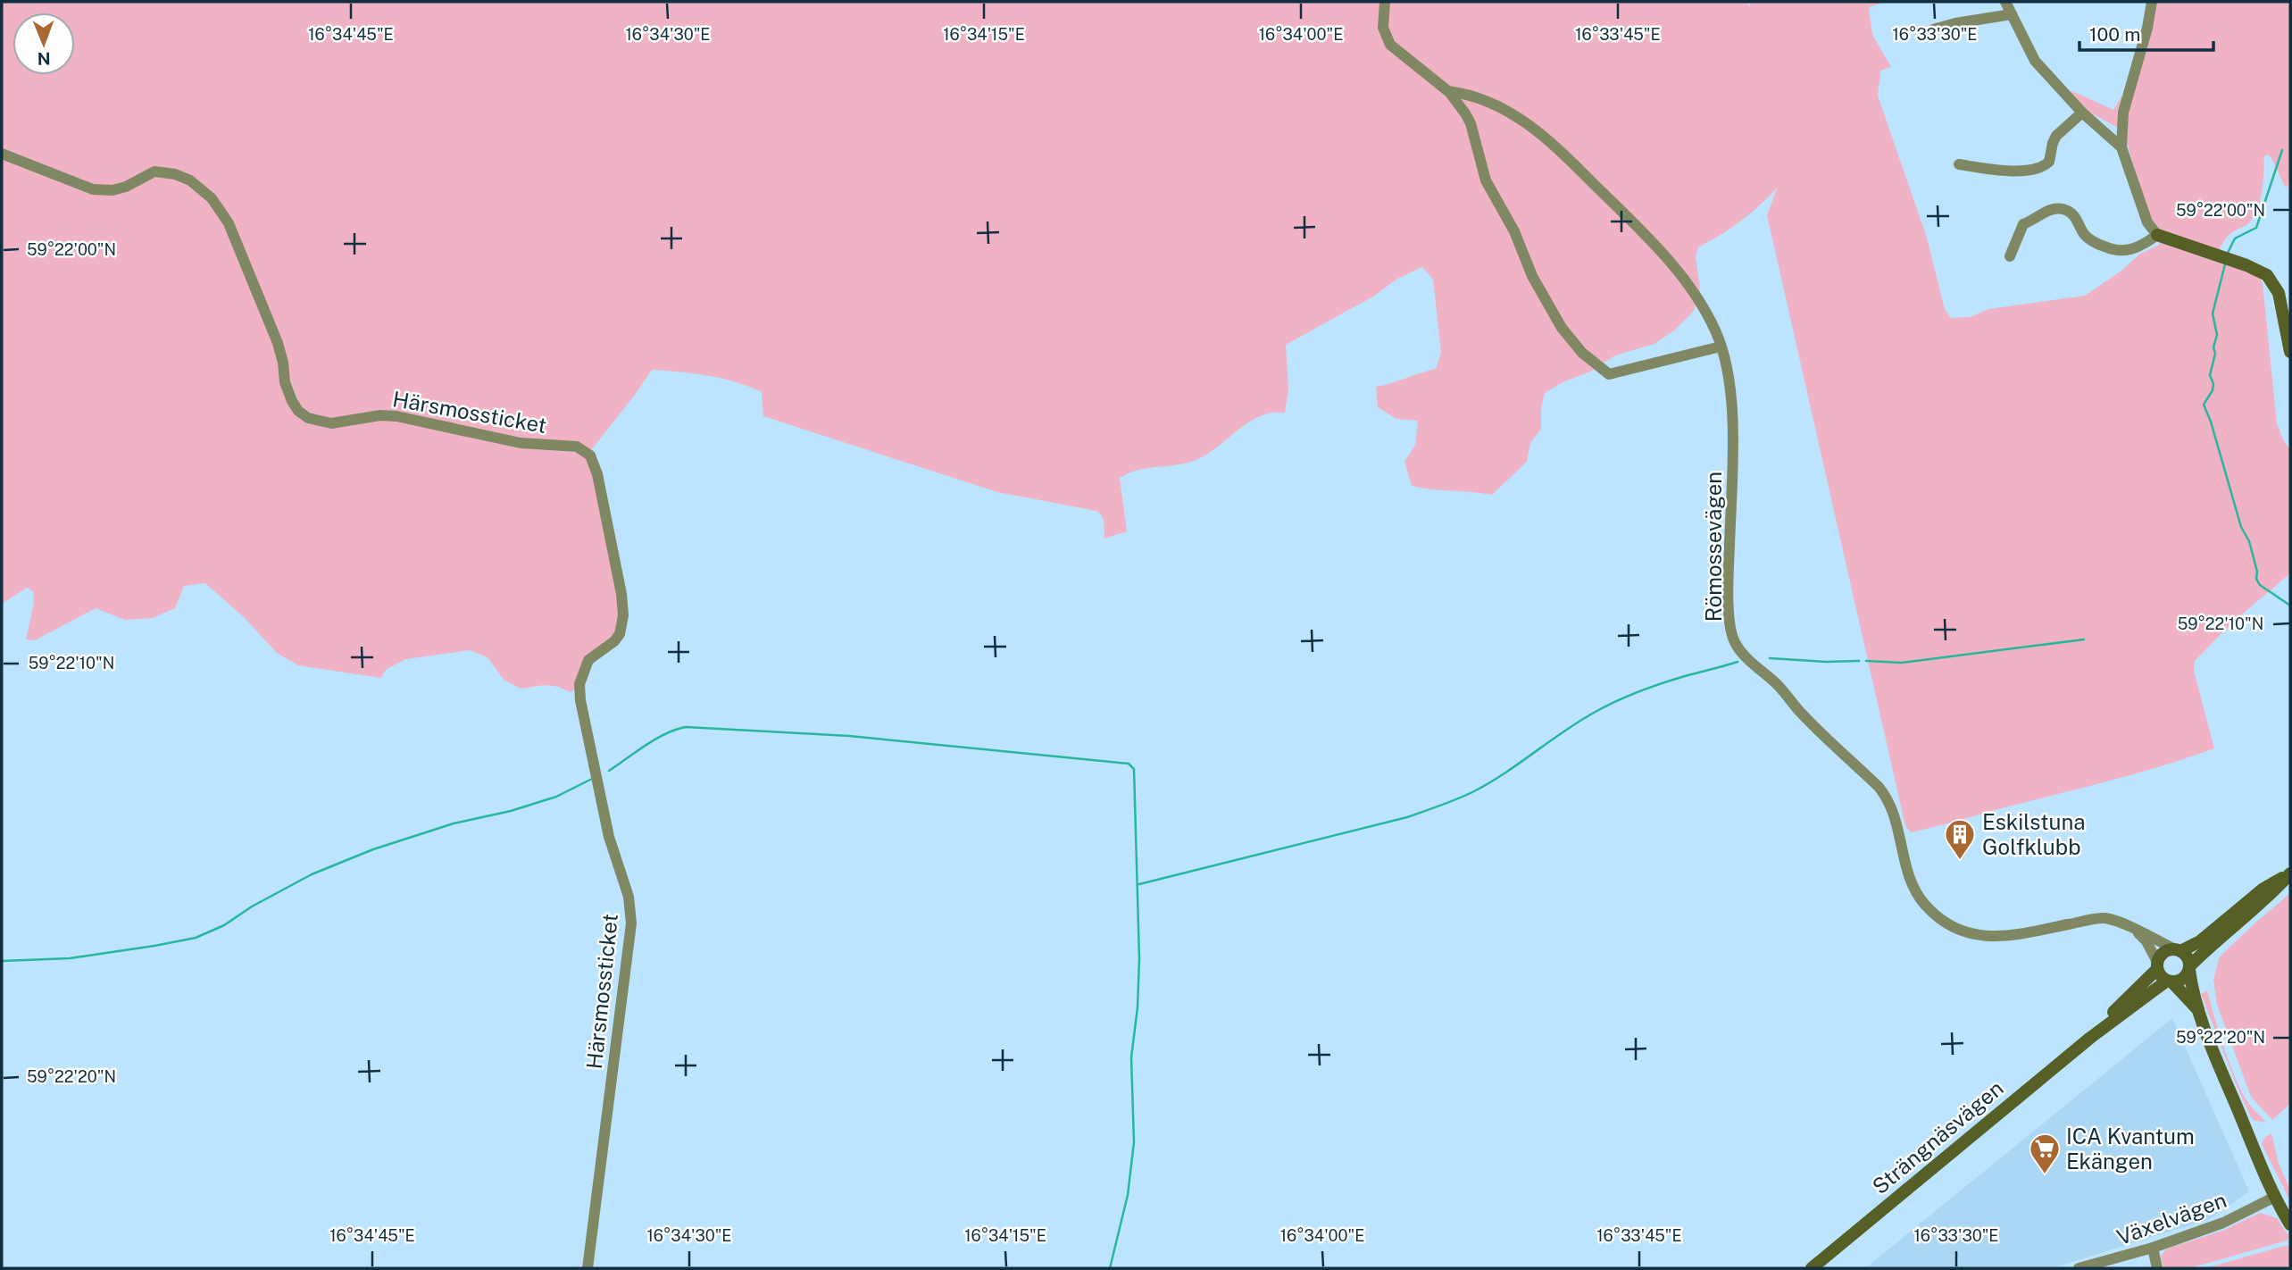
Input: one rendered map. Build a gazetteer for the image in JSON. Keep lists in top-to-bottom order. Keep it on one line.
{"streets":{"main road":["Strängnäsvägen"],"street":["Härsmossticket","Römossevägen","Växelvägen"]},"crossings":[["Römossevägen","Strängnäsvägen"]],"places":{"building":["Eskilstuna Golfklubb"],"supermarket":["ICA Kvantum Ekängen"]},"scale_bar":"100 m","north":"bottom","coordinates":["16°34'45\"E","16°34'30\"E","16°34'15\"E","16°34'00\"E","16°33'45\"E","16°33'30\"E","59°22'00\"N","59°22'10\"N","59°22'20\"N"]}
